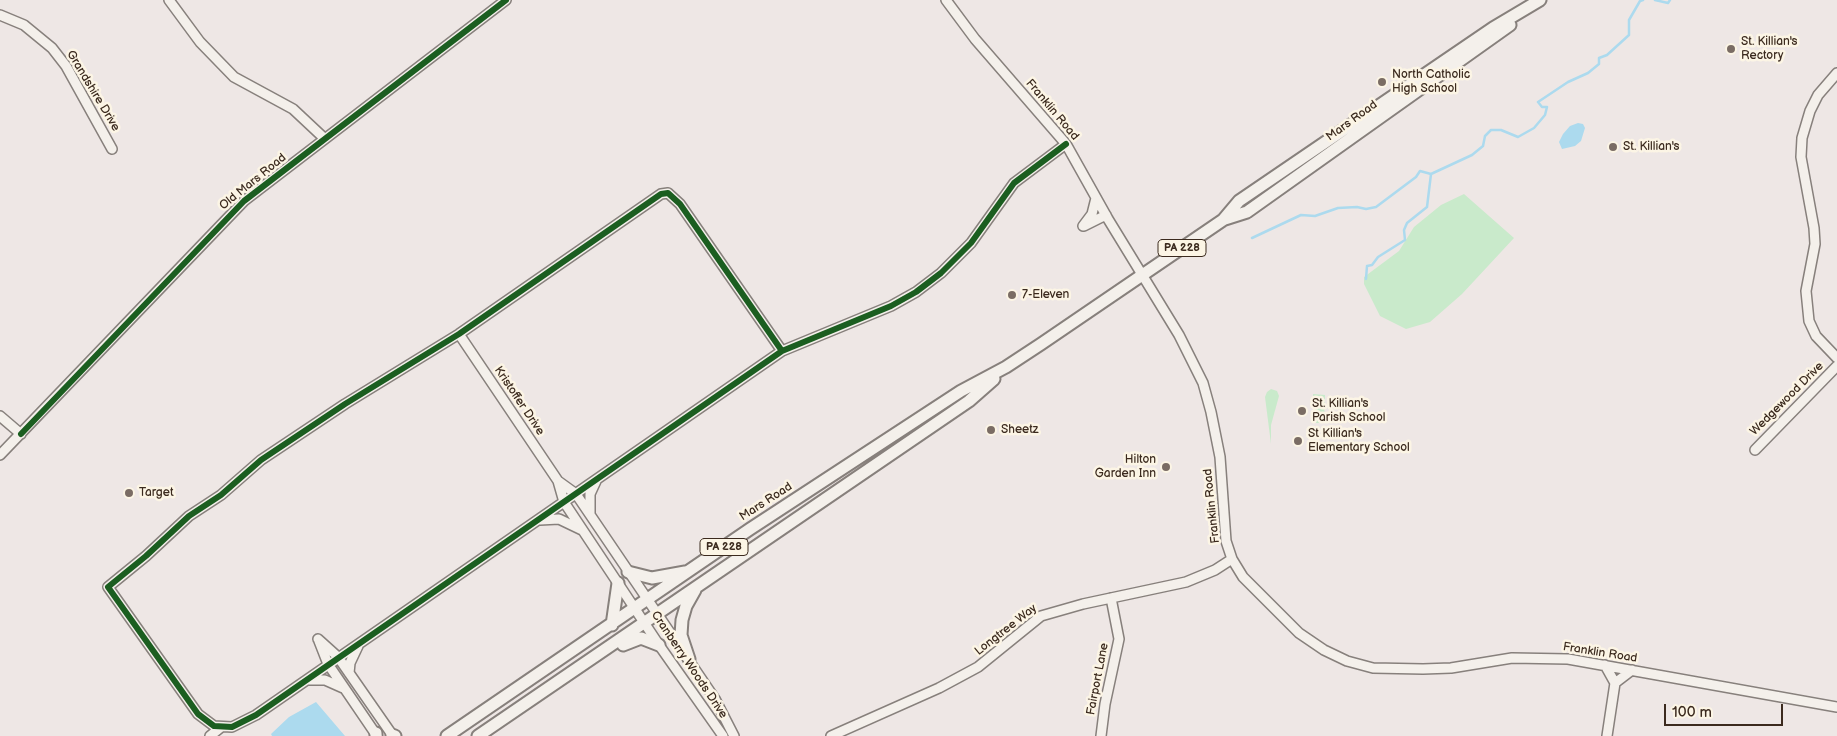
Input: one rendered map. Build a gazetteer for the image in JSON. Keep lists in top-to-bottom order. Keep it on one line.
{"streets":{"main road":["Mars Road","PA 228"],"street":["Grandshire Drive","Franklin Road","Old Mars Road","Wedgewood Drive","Kristoffer Drive","Longtree Way","Cranberry Woods Drive","Fairport Lane"]},"crossings":[["Franklin Road","Mars Road"],["Franklin Road","Longtree Way"],["Mars Road","Kristoffer Drive"],["Mars Road","Cranberry Woods Drive"],["Kristoffer Drive","Cranberry Woods Drive"],["Longtree Way","Fairport Lane"]],"places":["St. Killian's Rectory","North Catholic High School","St. Killian's","7-Eleven","St. Killian's Parish School","Sheetz","St Killian's Elementary School","Hilton Garden Inn","Target"],"scale_bar":"100 m"}
